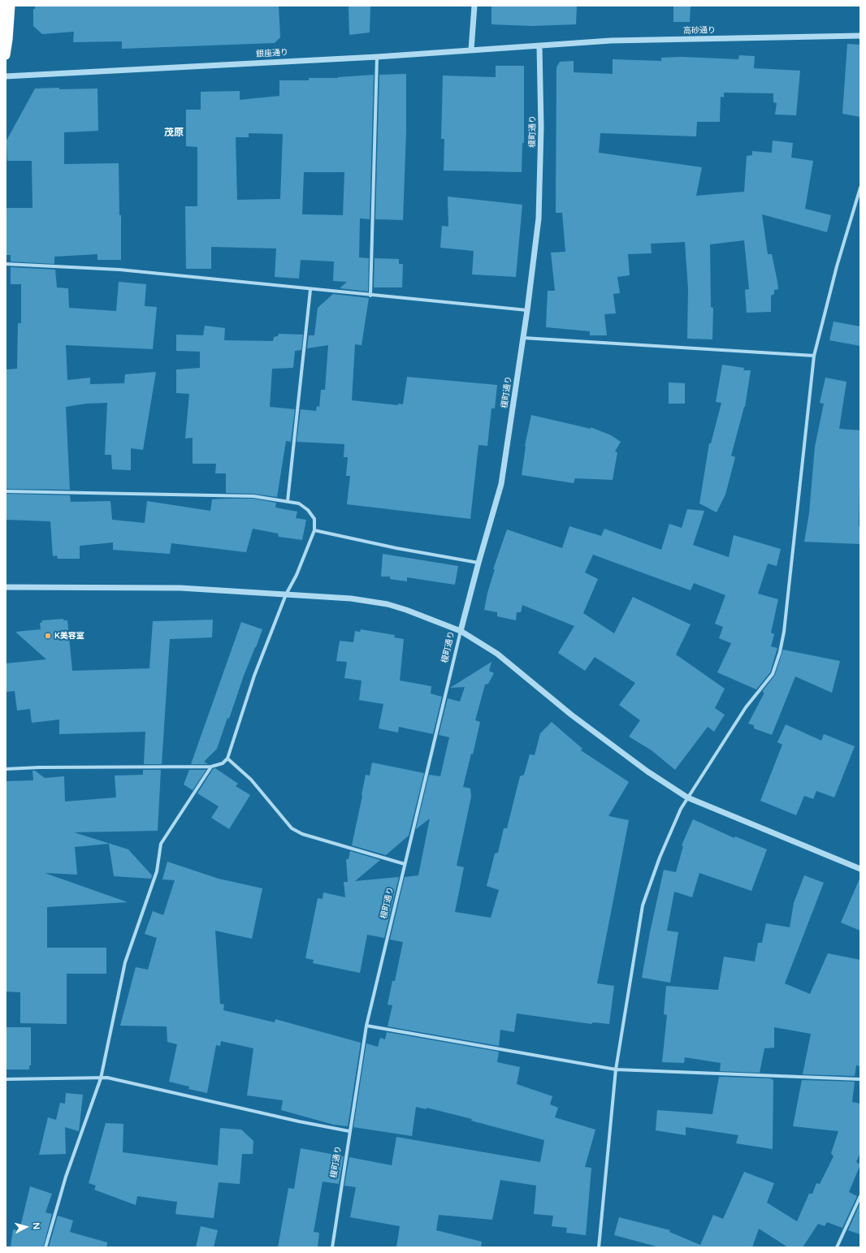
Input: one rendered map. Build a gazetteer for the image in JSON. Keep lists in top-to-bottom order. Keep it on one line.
{"streets":{"street":["高砂通り","銀座通り","榎町通り"]},"crossings":[["高砂通り","銀座通り"],["高砂通り","榎町通り"],["銀座通り","榎町通り"]],"districts":["茂原"],"places":["K美容室"],"north":"right"}
